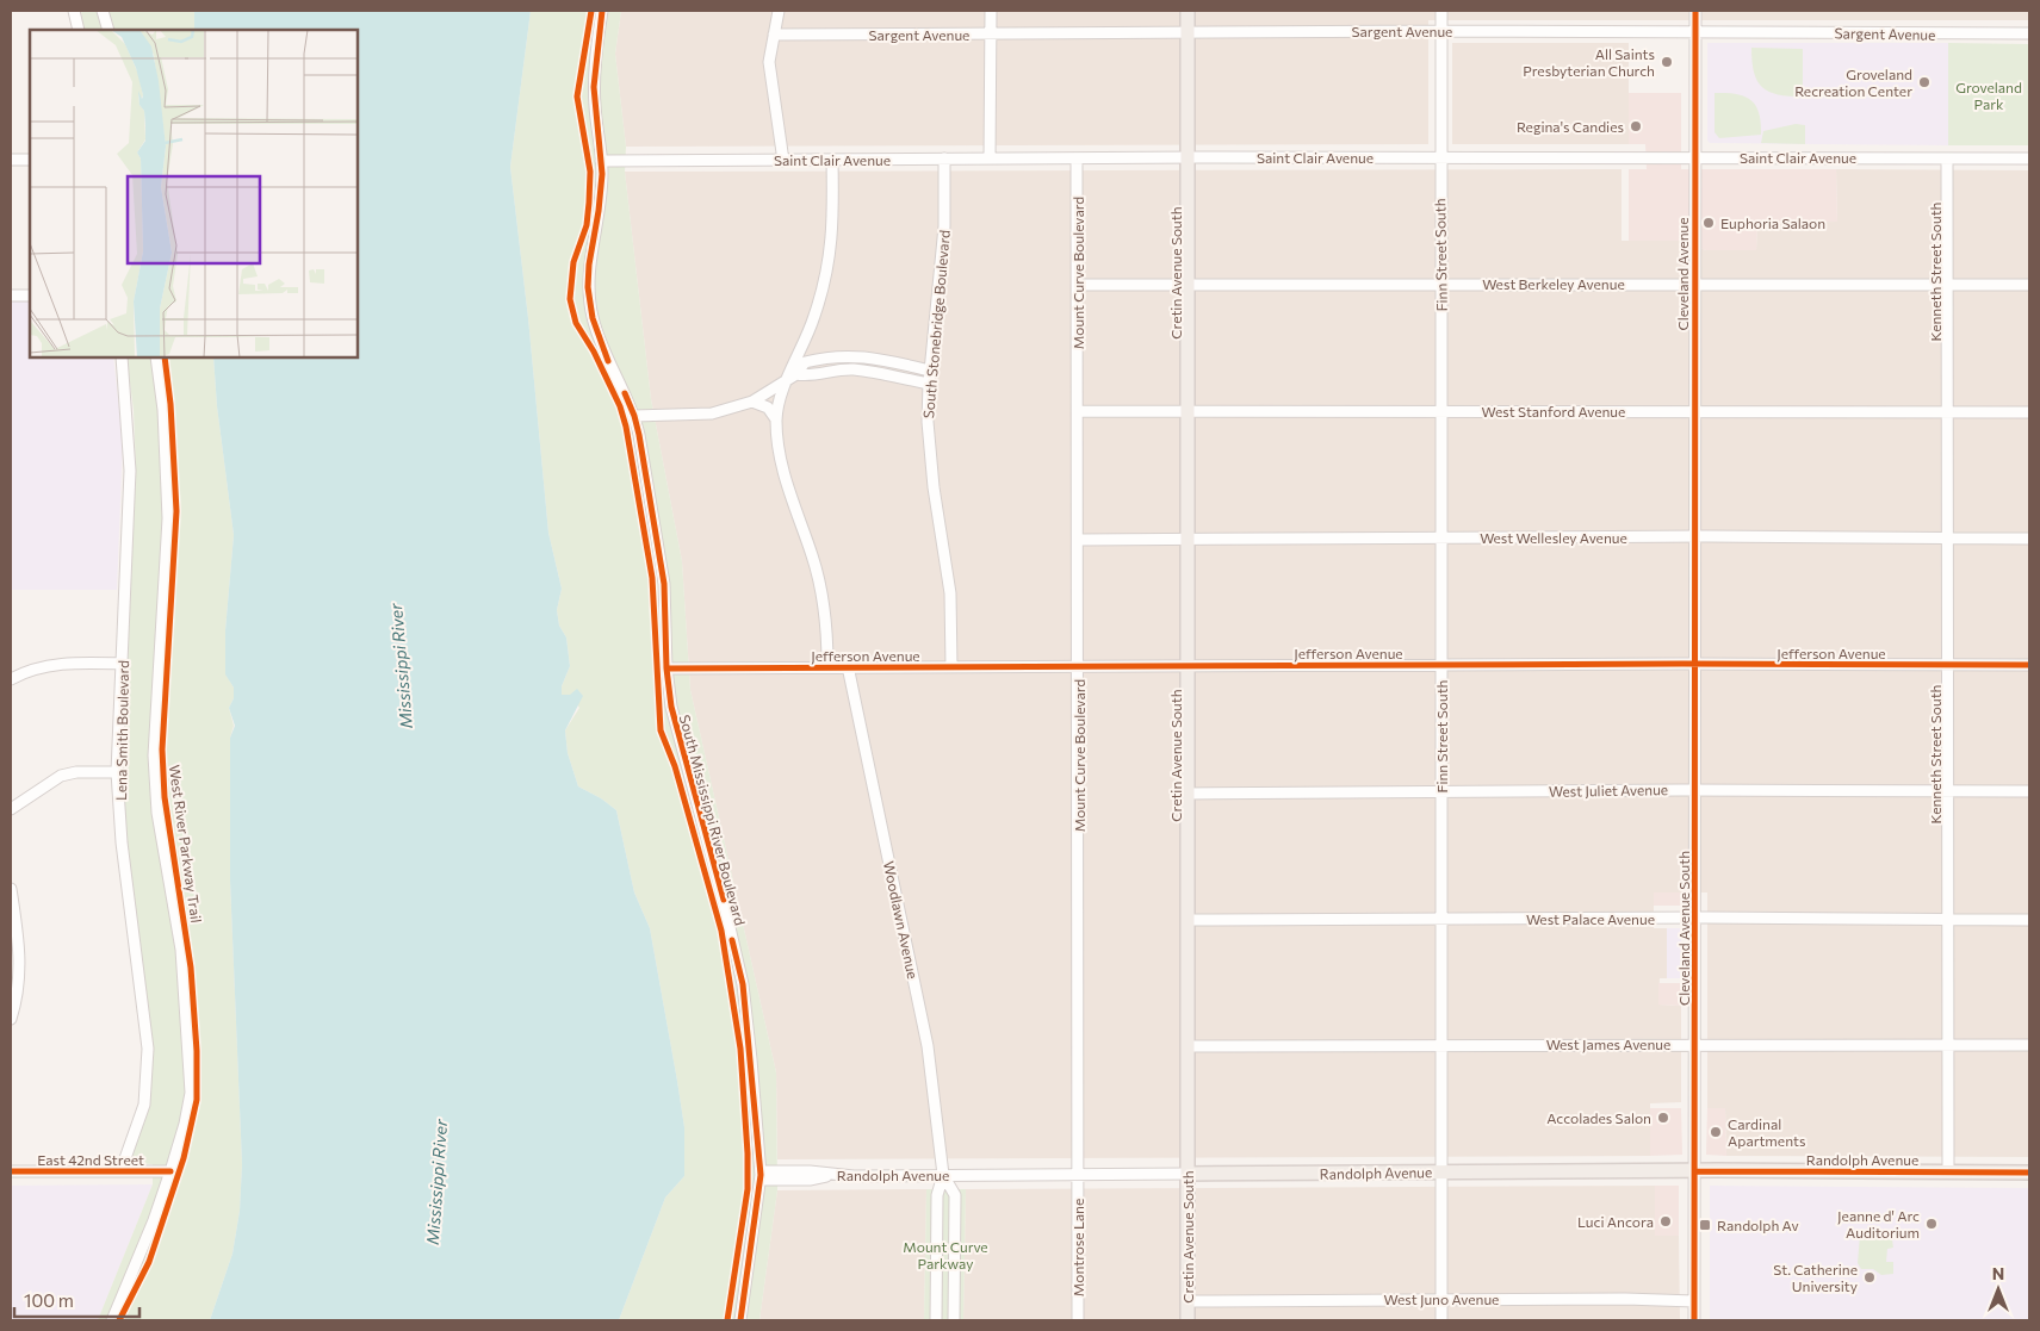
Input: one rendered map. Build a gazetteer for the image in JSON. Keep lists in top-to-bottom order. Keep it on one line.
{"streets":{"main road":["Cretin Avenue South","Randolph Avenue"],"street":["Sargent Avenue","Saint Clair Avenue","Finn Street South","Kenneth Street South","Mount Curve Boulevard","Cleveland Avenue","West Berkeley Avenue","South Stonebridge Boulevard","West Stanford Avenue","West Wellesley Avenue","Jefferson Avenue","Lena Smith Boulevard","West Juliet Avenue","South Mississippi River Boulevard","West Palace Avenue","Woodlawn Avenue","Cleveland Avenue South","West James Avenue","East 42nd Street","Montrose Lane","West Juno Avenue"],"cycle path":["West River Parkway Trail"]},"crossings":[["Sargent Avenue","Finn Street South"],["Sargent Avenue","Cretin Avenue South"],["Sargent Avenue","Cleveland Avenue"],["Saint Clair Avenue","Finn Street South"],["Saint Clair Avenue","Kenneth Street South"],["Saint Clair Avenue","Mount Curve Boulevard"],["Saint Clair Avenue","Cretin Avenue South"],["Saint Clair Avenue","Cleveland Avenue"],["Saint Clair Avenue","South Stonebridge Boulevard"],["Saint Clair Avenue","South Mississippi River Boulevard"],["Finn Street South","West Berkeley Avenue"],["Finn Street South","West Stanford Avenue"],["Finn Street South","West Wellesley Avenue"],["Finn Street South","Jefferson Avenue"],["Finn Street South","West Juliet Avenue"],["Finn Street South","West Palace Avenue"],["Finn Street South","West James Avenue"],["Finn Street South","Randolph Avenue"],["Finn Street South","West Juno Avenue"],["Kenneth Street South","West Berkeley Avenue"],["Kenneth Street South","West Stanford Avenue"],["Kenneth Street South","West Wellesley Avenue"],["Kenneth Street South","Jefferson Avenue"],["Kenneth Street South","West Juliet Avenue"],["Kenneth Street South","West Palace Avenue"],["Kenneth Street South","West James Avenue"],["Kenneth Street South","Randolph Avenue"],["Mount Curve Boulevard","West Berkeley Avenue"],["Mount Curve Boulevard","West Stanford Avenue"],["Mount Curve Boulevard","West Wellesley Avenue"],["Mount Curve Boulevard","Jefferson Avenue"],["Mount Curve Boulevard","Randolph Avenue"],["Mount Curve Boulevard","Montrose Lane"],["Cretin Avenue South","West Berkeley Avenue"],["Cretin Avenue South","West Stanford Avenue"],["Cretin Avenue South","West Wellesley Avenue"],["Cretin Avenue South","Jefferson Avenue"],["Cretin Avenue South","West Juliet Avenue"],["Cretin Avenue South","West Palace Avenue"],["Cretin Avenue South","West James Avenue"],["Cretin Avenue South","Randolph Avenue"],["Cretin Avenue South","West Juno Avenue"],["Cleveland Avenue","West Berkeley Avenue"],["Cleveland Avenue","West Stanford Avenue"],["Cleveland Avenue","West Wellesley Avenue"],["Cleveland Avenue","Cleveland Avenue South"],["South Stonebridge Boulevard","Jefferson Avenue"],["West Wellesley Avenue","Cleveland Avenue South"],["Jefferson Avenue","South Mississippi River Boulevard"],["Jefferson Avenue","Woodlawn Avenue"],["Jefferson Avenue","Cleveland Avenue South"],["Lena Smith Boulevard","East 42nd Street"],["West Juliet Avenue","Cleveland Avenue South"],["South Mississippi River Boulevard","Randolph Avenue"],["West Palace Avenue","Cleveland Avenue South"],["Woodlawn Avenue","Randolph Avenue"],["Cleveland Avenue South","West James Avenue"],["Cleveland Avenue South","Randolph Avenue"],["Cleveland Avenue South","West Juno Avenue"],["Randolph Avenue","Montrose Lane"]],"water":["Mississippi River"],"parks":["Groveland Park","Mount Curve Parkway"],"places":{"other":["All Saints Presbyterian Church","Groveland Recreation Center","Regina's Candies","Euphoria Salaon","Accolades Salon","Cardinal Apartments","Luci Ancora","Jeanne d' Arc Auditorium","St. Catherine University"],"transit":["Randolph Av"]},"scale_bar":"100 m","north":"top"}
